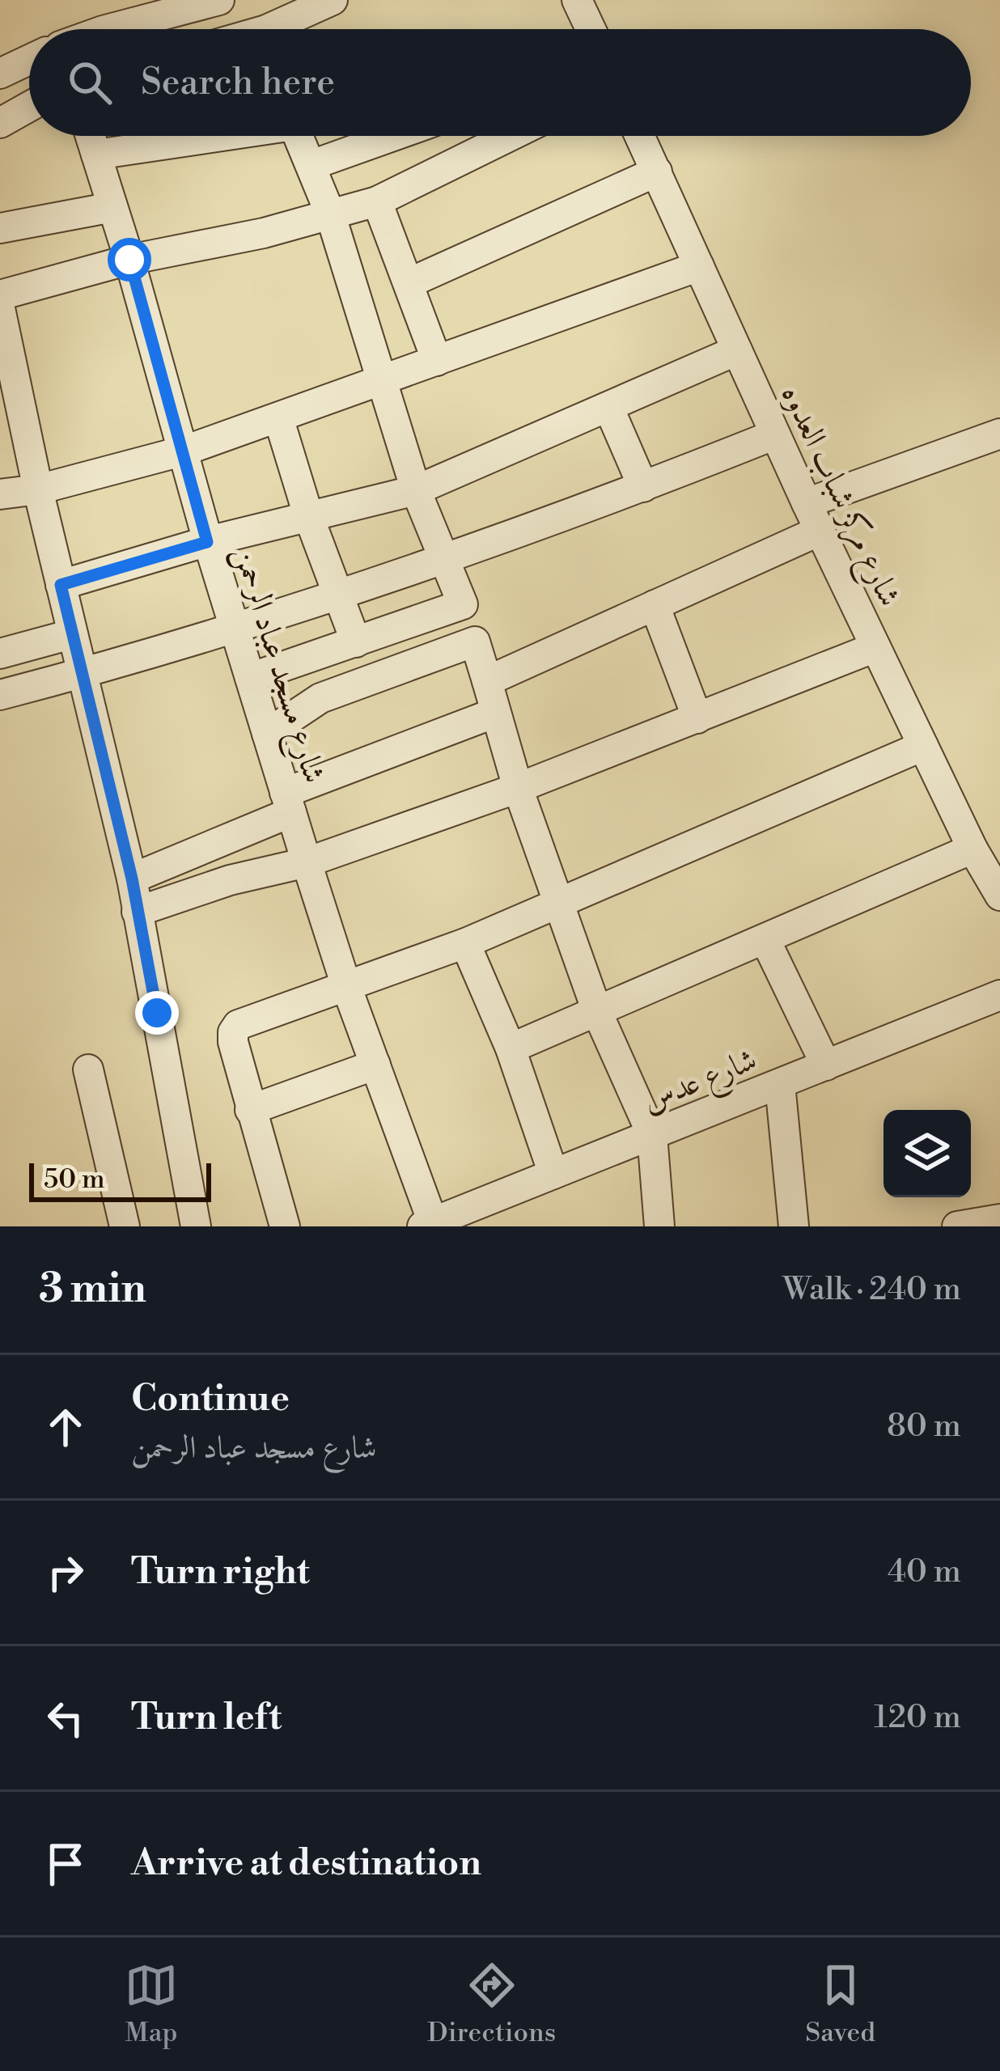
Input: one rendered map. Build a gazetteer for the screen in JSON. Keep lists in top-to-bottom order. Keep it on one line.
{"streets":{"street":["شارع مركز شباب العدوه","شارع مسجد عباد الرحمن","شارع عدس"]},"crossings":[["شارع مسجد عباد الرحمن","شارع عدس"]],"scale_bar":"50 m","page":{"search":"Search here","scale":"50 m","heading":["3 min","Walk · 240 m"],"list":[["Continue","شارع مسجد عباد الرحمن","80 m"],["Turn right","40 m"],["Turn left","120 m"],"Arrive at destination"],"nav":["Map","Directions","Saved"]}}
